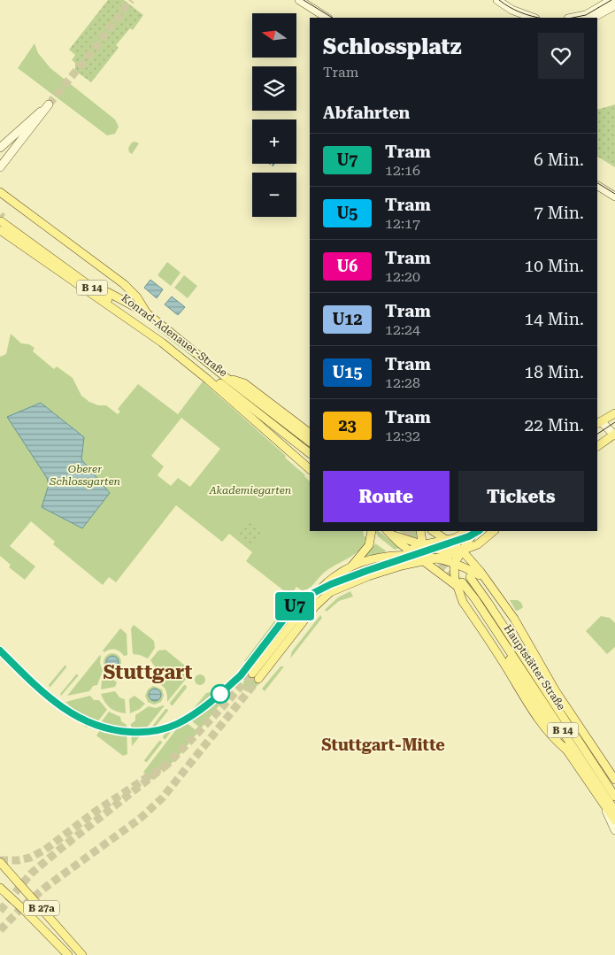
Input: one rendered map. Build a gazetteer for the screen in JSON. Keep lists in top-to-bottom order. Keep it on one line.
{"streets":{"main road":["B 14","Konrad-Adenauer-Straße","Hauptstätter Straße","B 27a"]},"crossings":[["B 14","Konrad-Adenauer-Straße"],["B 14","Hauptstätter Straße"]],"districts":["Stuttgart","Stuttgart-Mitte"],"parks":["Oberer Schlossgarten","Akademiegarten"],"lines":["tram line U7"],"north":"left","page":{"on_map":"U7","map_buttons":["+","−"],"heading":[["Schlossplatz","Tram"],"Abfahrten"],"list":[{"mark":"U7","name":"Tram","note":"12:16","value":"6 Min."},{"mark":"U5","name":"Tram","note":"12:17","value":"7 Min."},{"mark":"U6","name":"Tram","note":"12:20","value":"10 Min."},{"mark":"U12","name":"Tram","note":"12:24","value":"14 Min."},{"mark":"U15","name":"Tram","note":"12:28","value":"18 Min."},{"mark":"23","name":"Tram","note":"12:32","value":"22 Min."}],"buttons":["Route","Tickets"]}}
